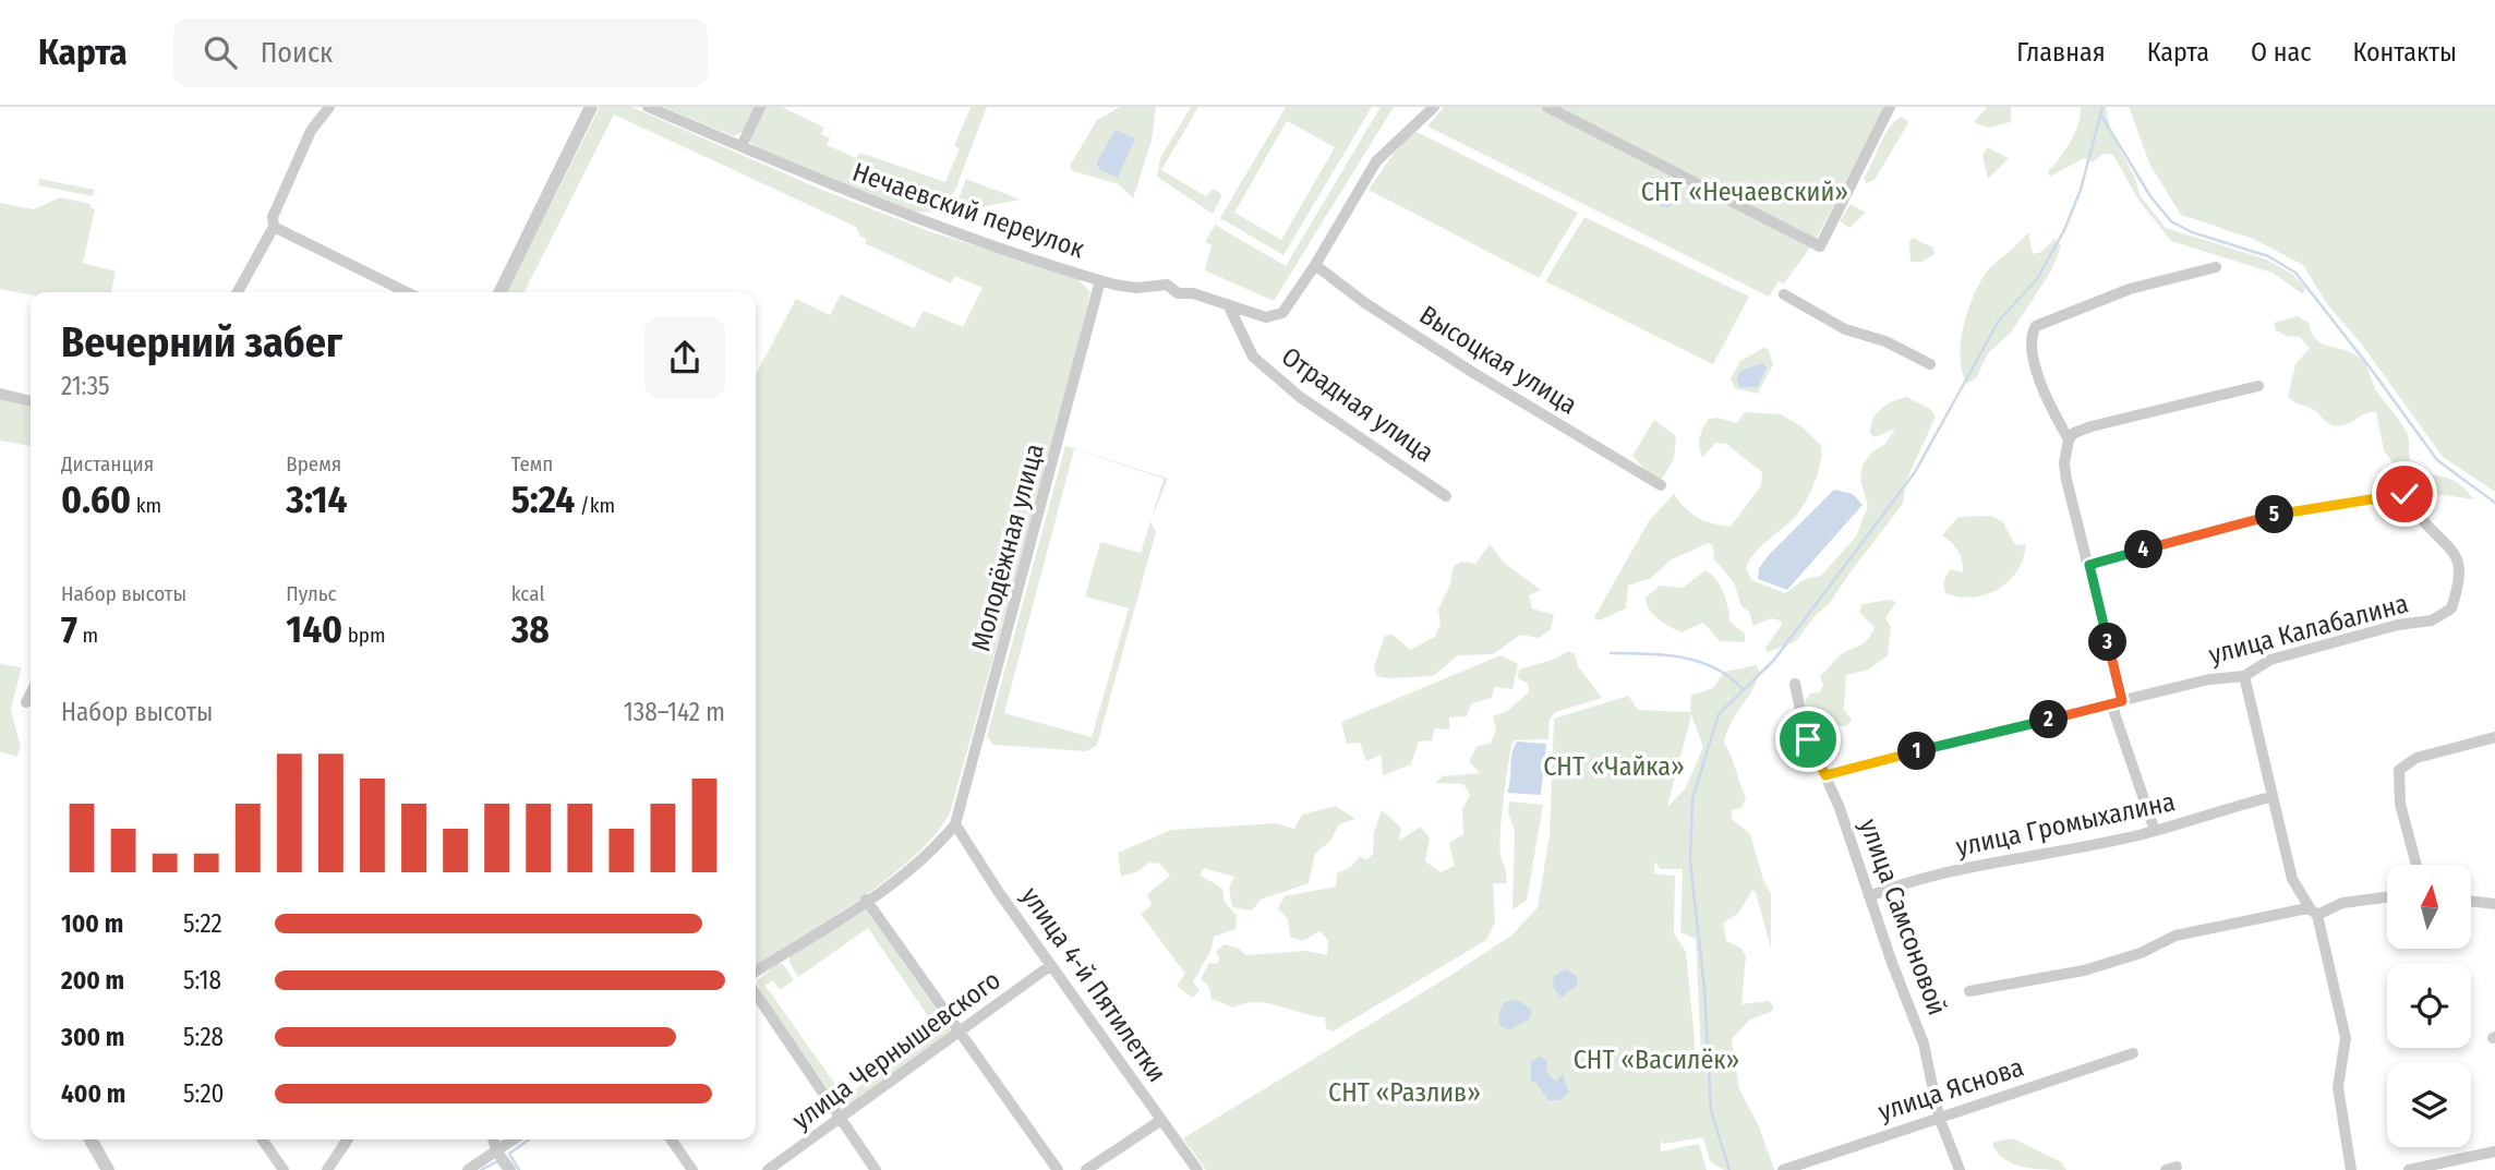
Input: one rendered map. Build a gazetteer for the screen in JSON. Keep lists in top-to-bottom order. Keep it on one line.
{"streets":{"street":["Нечаевский переулок","Высоцкая улица","Отрадная улица","Молодёжная улица","улица Калабалина","улица Громыхалина","улица Самсоновой","улица 4-й Пятилетки","улица Чернышевского","улица Яснова"]},"crossings":[["Нечаевский переулок","Высоцкая улица"],["Нечаевский переулок","Отрадная улица"],["Нечаевский переулок","Молодёжная улица"],["Молодёжная улица","улица 4-й Пятилетки"],["улица Калабалина","улица Самсоновой"],["улица Громыхалина","улица Самсоновой"],["улица Самсоновой","улица Яснова"],["улица 4-й Пятилетки","улица Чернышевского"]],"parks":["СНТ «Нечаевский»","СНТ «Чайка»","СНТ «Василёк»","СНТ «Разлив»"],"north":"top","page":{"header":"Карта","search":"Поиск","nav":["Главная","Карта","О нас","Контакты"],"heading":["Вечерний забег","21:35"],"stats":[["Дистанция","0.60 km"],["Время","3:14"],["Темп","5:24 /km"],["Набор высоты","7 m"],["Пульс","140 bpm"],["kcal","38"]],"pins":["5","4","3","2","1"],"chart":["Набор высоты","138–142 m"],"list":[{"name":"100 m","note":"5:22"},{"name":"200 m","note":"5:18"},{"name":"300 m","note":"5:28"},{"name":"400 m","note":"5:20"}]}}
